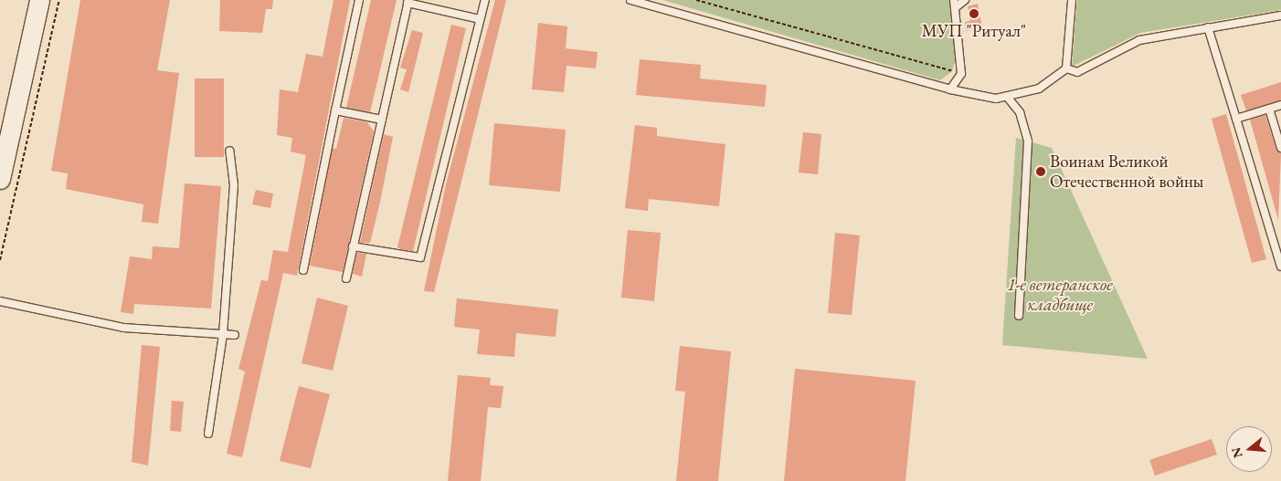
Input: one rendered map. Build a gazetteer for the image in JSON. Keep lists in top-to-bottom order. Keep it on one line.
{"parks":["1-е ветеранское кладбище"],"places":["МУП \"Ритуал\"","Воинам Великой Отечественной войны"],"north":"left"}
